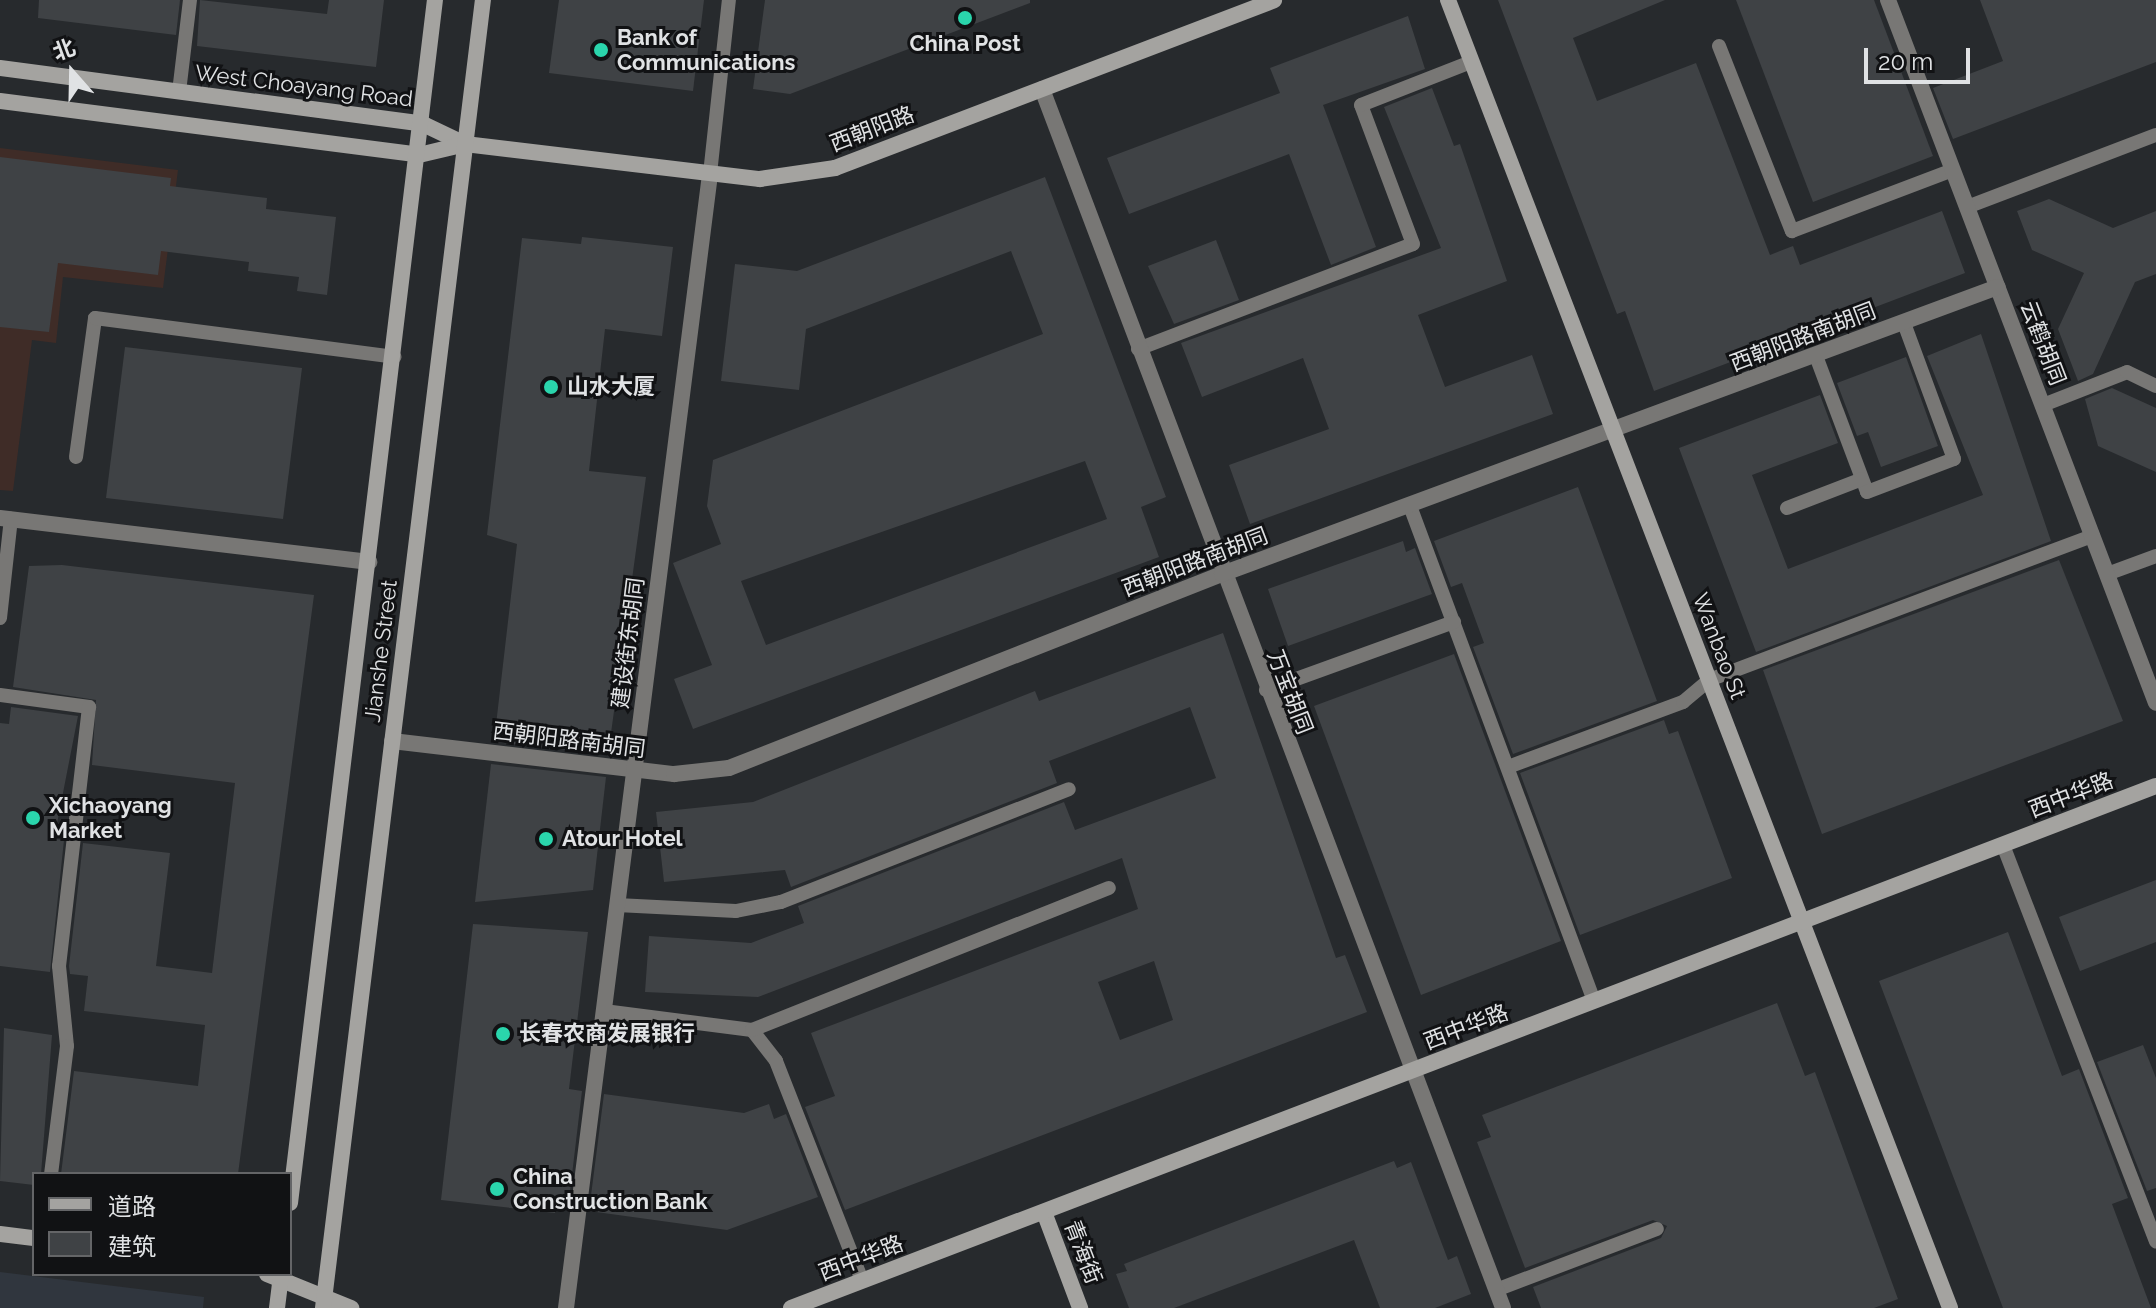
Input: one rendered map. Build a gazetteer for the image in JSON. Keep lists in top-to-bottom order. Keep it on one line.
{"streets":{"main road":["West Choayang Road","西朝阳路","Wanbao St","Jianshe Street","西中华路","青海街"],"street":["西朝阳路南胡同","云鹤胡同","建设街东胡同","万宝胡同"]},"crossings":[["West Choayang Road","西朝阳路"],["West Choayang Road","Jianshe Street"],["西朝阳路","建设街东胡同"],["西朝阳路","Jianshe Street"],["西朝阳路","万宝胡同"],["西朝阳路南胡同","云鹤胡同"],["西朝阳路南胡同","建设街东胡同"],["西朝阳路南胡同","Wanbao St"],["西朝阳路南胡同","Jianshe Street"],["西朝阳路南胡同","万宝胡同"],["Wanbao St","西中华路"],["万宝胡同","西中华路"],["西中华路","青海街"]],"places":["China Post","Bank of Communications","山水大厦","Xichaoyang Market","Atour Hotel","长春农商发展银行","China Construction Bank"],"legend":["道路","建筑"],"scale_bar":"20 m","north":"top"}
